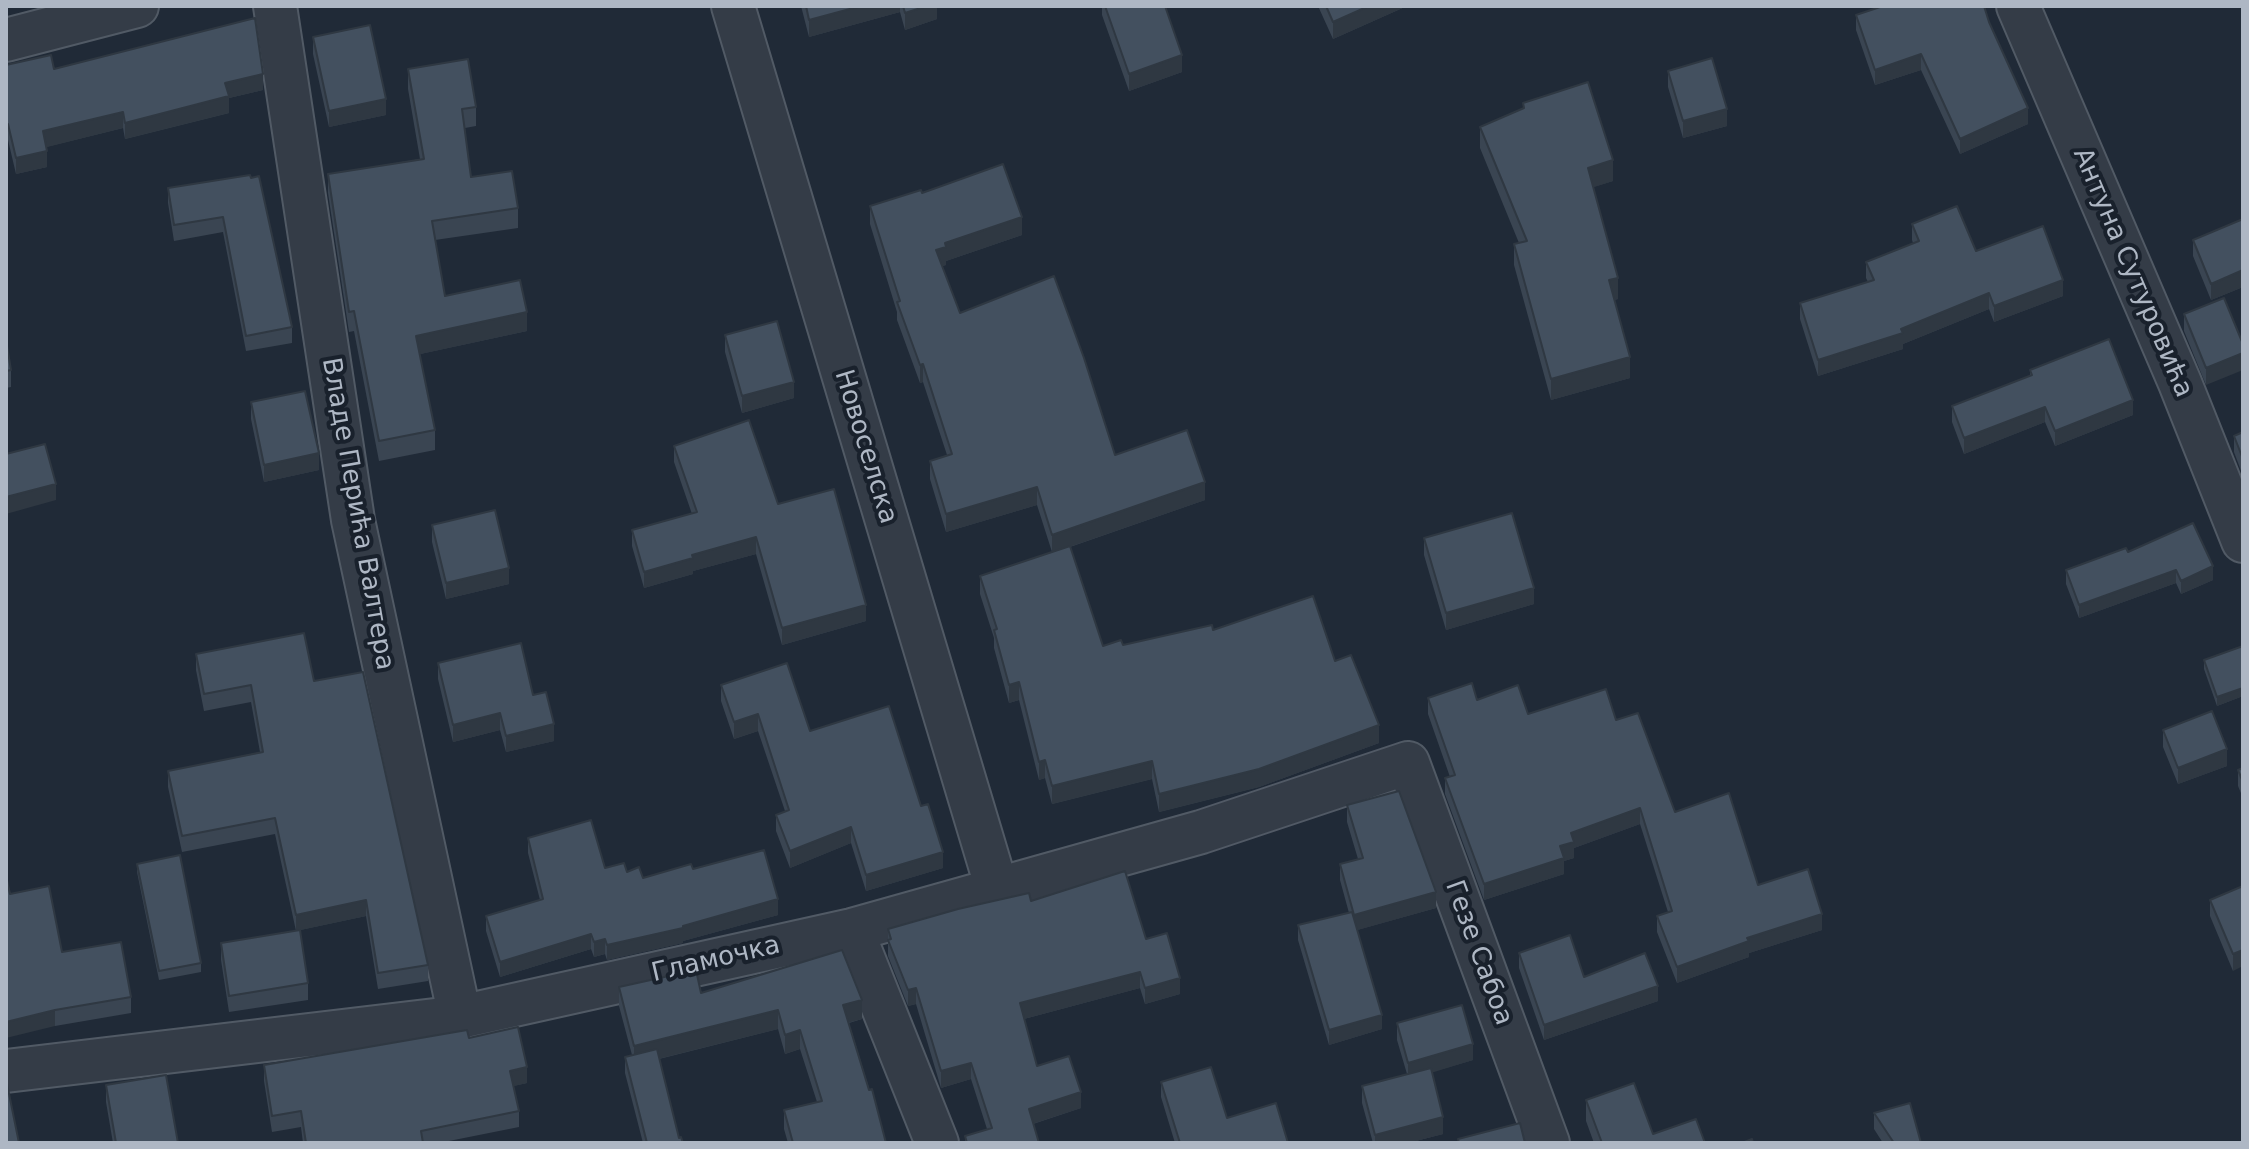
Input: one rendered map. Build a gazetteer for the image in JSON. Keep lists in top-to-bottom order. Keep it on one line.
{"streets":{"street":["Антуна Сутуровића","Новоселска","Владе Перића Валтера","Гезе Сабоа","Гламочка"]},"crossings":[["Новоселска","Гламочка"],["Владе Перића Валтера","Гламочка"],["Гезе Сабоа","Гламочка"]]}
